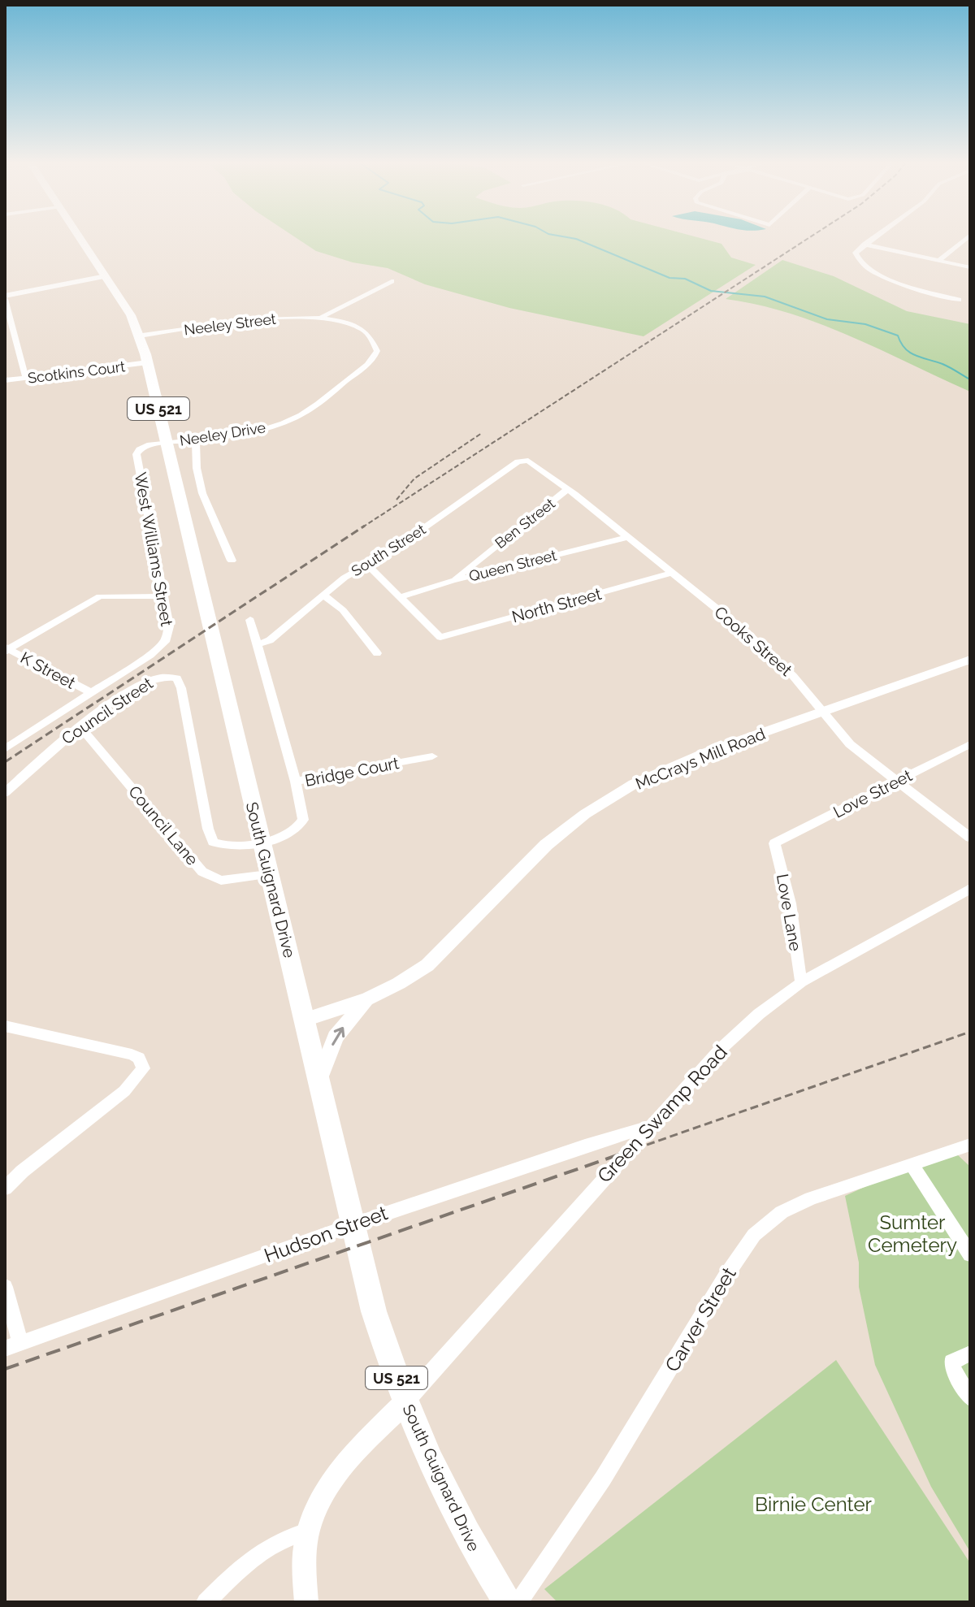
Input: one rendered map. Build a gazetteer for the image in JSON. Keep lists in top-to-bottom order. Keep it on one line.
{"streets":{"highway":["US 521","South Guignard Drive"],"street":["Neeley Street","Scotkins Court","Neeley Drive","Ben Street","West Williams Street","South Street","Queen Street","North Street","Cooks Street","K Street","Council Street","McCrays Mill Road","Bridge Court","Love Street","Council Lane","Love Lane","Green Swamp Road","Hudson Street","Carver Street"]},"crossings":[["Neeley Street","Neeley Drive"],["Neeley Street","South Guignard Drive"],["Scotkins Court","South Guignard Drive"],["Neeley Drive","West Williams Street"],["Neeley Drive","South Guignard Drive"],["Ben Street","Queen Street"],["Ben Street","Cooks Street"],["West Williams Street","K Street"],["West Williams Street","South Guignard Drive"],["South Street","Cooks Street"],["South Street","Bridge Court"],["Queen Street","North Street"],["Queen Street","Cooks Street"],["North Street","Cooks Street"],["Cooks Street","McCrays Mill Road"],["Cooks Street","Love Street"],["Council Street","Council Lane"],["Council Street","South Guignard Drive"],["McCrays Mill Road","South Guignard Drive"],["Love Street","Love Lane"],["Council Lane","South Guignard Drive"],["South Guignard Drive","Green Swamp Road"],["South Guignard Drive","Hudson Street"],["Love Lane","Green Swamp Road"],["Green Swamp Road","Hudson Street"]],"parks":["Sumter Cemetery","Birnie Center"]}
